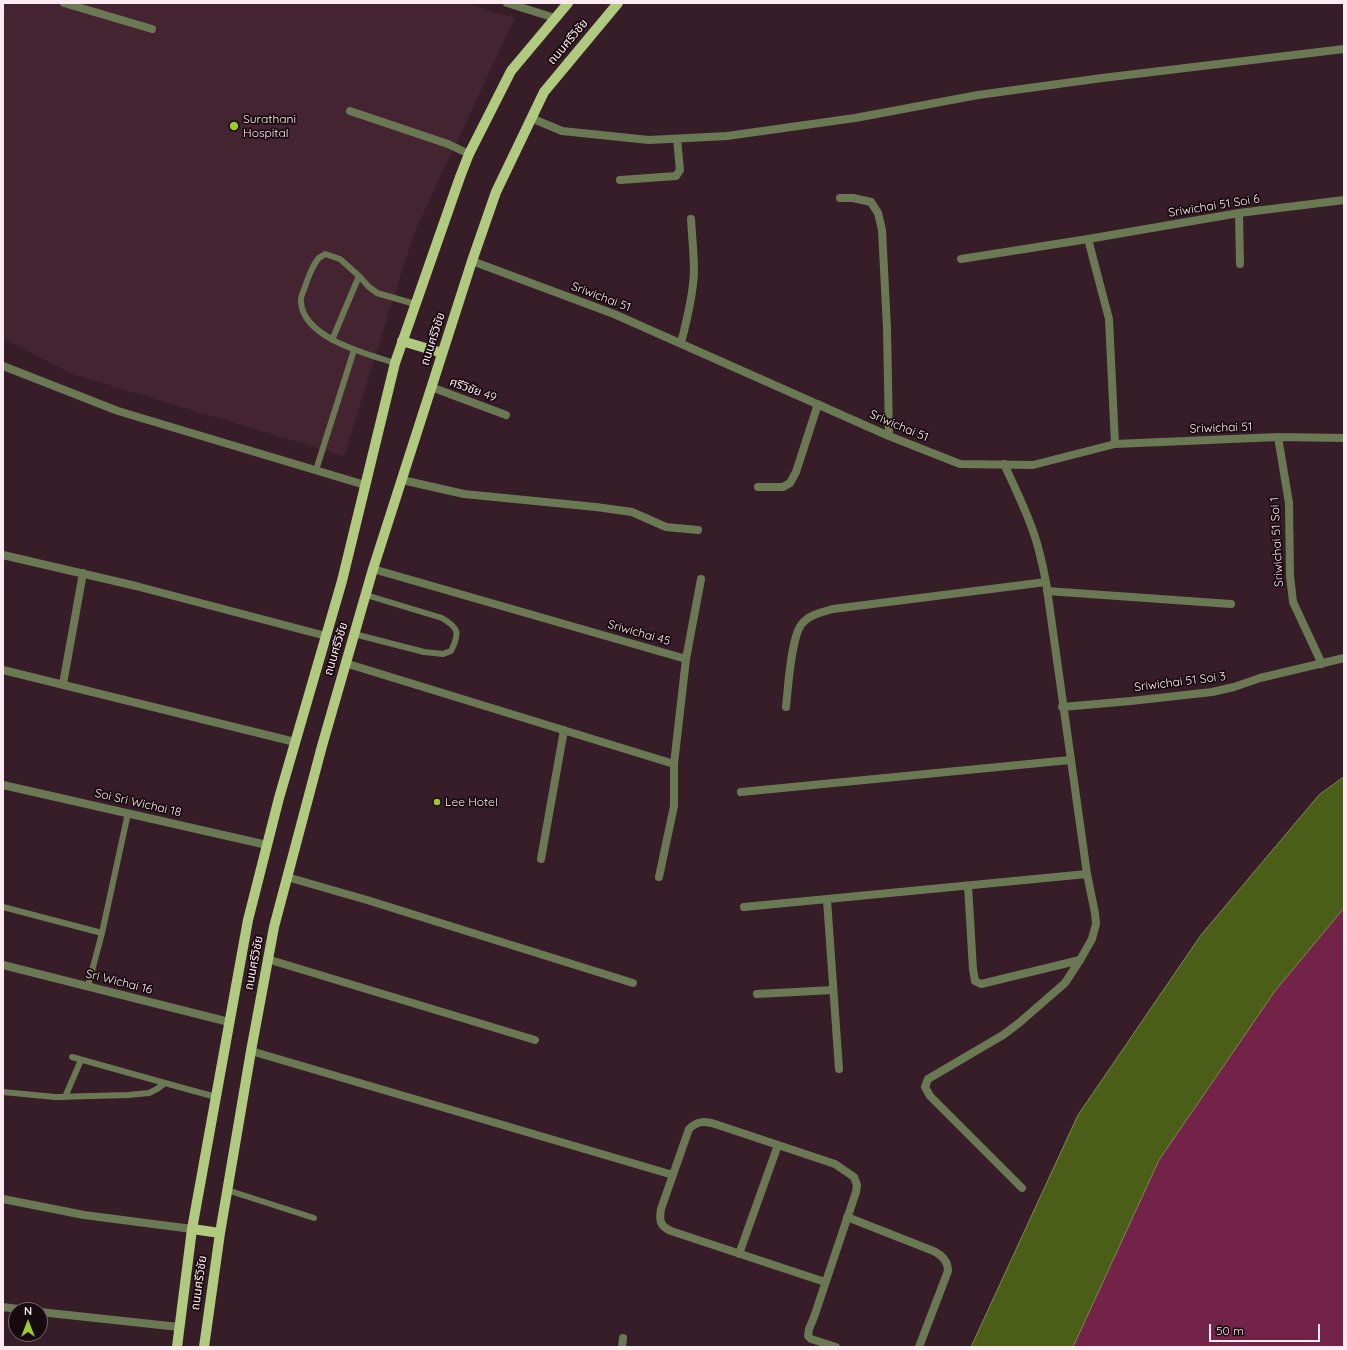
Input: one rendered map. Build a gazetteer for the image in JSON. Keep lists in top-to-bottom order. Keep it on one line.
{"streets":{"main road":["ถนนศรีวิชัย"],"street":["Sriwichai 51 Soi 6","Sriwichai 51","ศรีวิชัย 49","Sriwichai 51 Soi 1","Sriwichai 45","Sriwichai 51 Soi 3","Soi Sri Wichai 18","Sri Wichai 16"]},"crossings":[["ถนนศรีวิชัย","Sriwichai 51"],["ถนนศรีวิชัย","ศรีวิชัย 49"],["ถนนศรีวิชัย","Sriwichai 45"],["ถนนศรีวิชัย","Soi Sri Wichai 18"],["ถนนศรีวิชัย","Sri Wichai 16"],["Sriwichai 51","Sriwichai 51 Soi 1"],["Sriwichai 51 Soi 1","Sriwichai 51 Soi 3"]],"places":["Surathani Hospital","Lee Hotel"],"scale_bar":"50 m","north":"top"}
